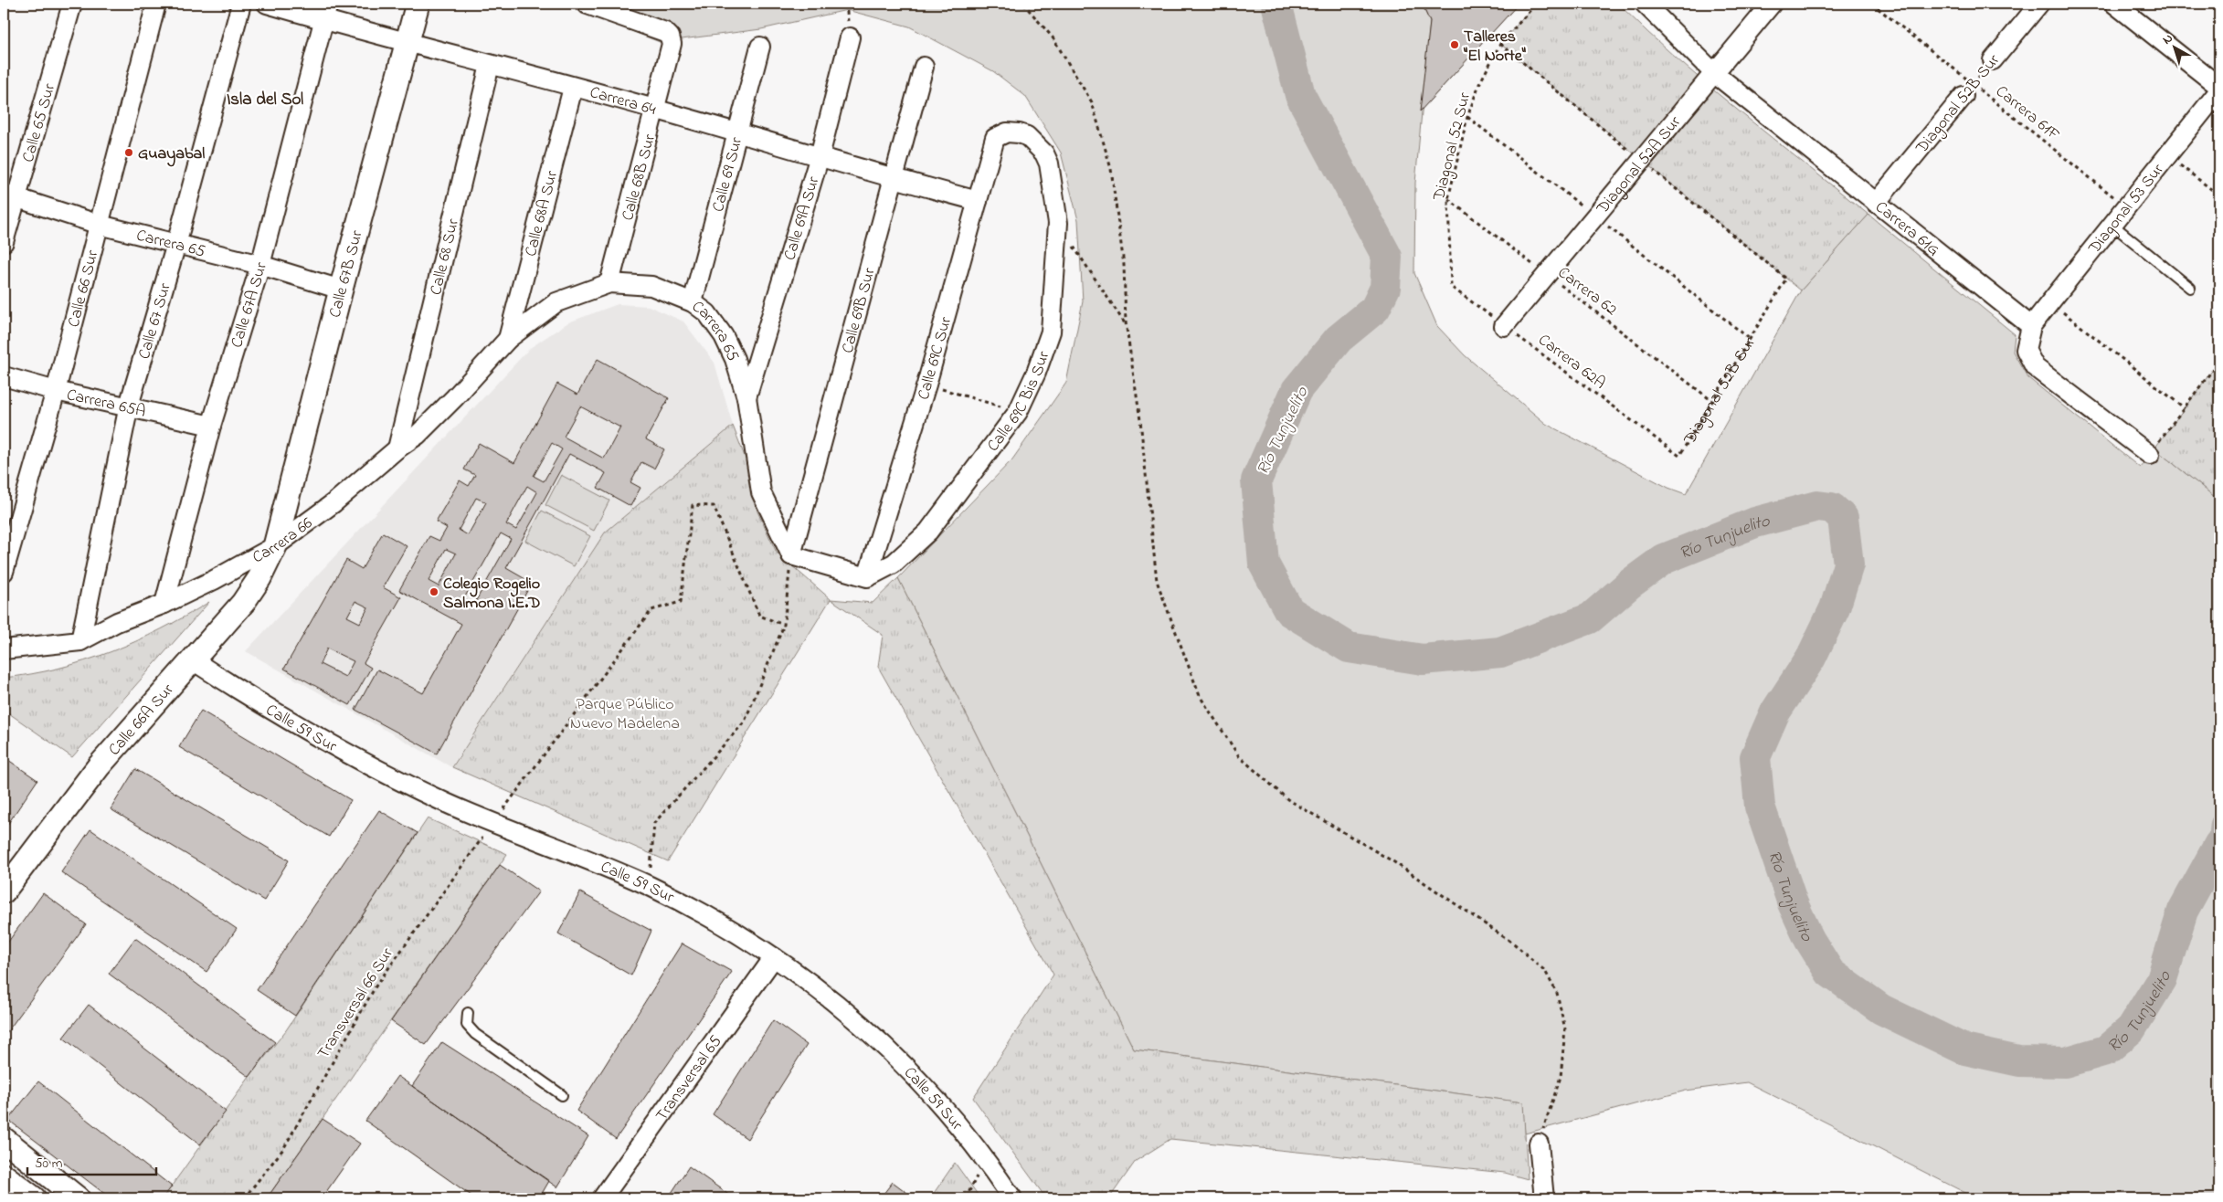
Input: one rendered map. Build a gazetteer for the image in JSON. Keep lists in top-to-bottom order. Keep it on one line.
{"streets":{"street":["Carrera 64","Diagonal 52B Sur","Calle 65 Sur","Diagonal 52A Sur","Calle 69 Sur","Calle 68B Sur","Diagonal 53 Sur","Calle 68A Sur","Calle 69A Sur","Carrera 61G","Carrera 65","Calle 68 Sur","Calle 67B Sur","Calle 66 Sur","Calle 67A Sur","Calle 69B Sur","Calle 67 Sur","Calle 69C Sur","Calle 69C Bis Sur","Carrera 65A","Carrera 66","Calle 66A Sur","Calle 59 Sur","Transversal 65"],"path":["Carrera 61F","Diagonal 52 Sur","Carrera 62","Carrera 62A","Transversal 66 Sur"]},"crossings":[["Carrera 64","Calle 69 Sur"],["Carrera 64","Calle 68B Sur"],["Carrera 64","Calle 68A Sur"],["Carrera 64","Calle 69A Sur"],["Carrera 64","Calle 68 Sur"],["Carrera 64","Calle 67B Sur"],["Carrera 64","Calle 67A Sur"],["Carrera 64","Calle 69B Sur"],["Carrera 64","Calle 69C Sur"],["Diagonal 52B Sur","Carrera 61F"],["Diagonal 52B Sur","Carrera 61G"],["Diagonal 52B Sur","Carrera 62"],["Diagonal 52B Sur","Carrera 62A"],["Carrera 61F","Diagonal 53 Sur"],["Calle 65 Sur","Carrera 65"],["Diagonal 52 Sur","Carrera 62"],["Diagonal 52 Sur","Carrera 62A"],["Diagonal 52A Sur","Carrera 61G"],["Diagonal 52A Sur","Carrera 62"],["Diagonal 52A Sur","Carrera 62A"],["Calle 69 Sur","Carrera 65"],["Calle 68B Sur","Carrera 65"],["Diagonal 53 Sur","Carrera 61G"],["Calle 68A Sur","Carrera 65"],["Calle 68A Sur","Carrera 66"],["Calle 69A Sur","Carrera 65"],["Carrera 65","Calle 67B Sur"],["Carrera 65","Calle 66 Sur"],["Carrera 65","Calle 67A Sur"],["Carrera 65","Calle 69B Sur"],["Carrera 65","Calle 67 Sur"],["Carrera 65","Carrera 66"],["Calle 68 Sur","Carrera 66"],["Calle 67B Sur","Carrera 66"],["Calle 67B Sur","Calle 66A Sur"],["Calle 66 Sur","Carrera 65A"],["Calle 67A Sur","Carrera 65A"],["Calle 67A Sur","Carrera 66"],["Calle 67 Sur","Carrera 65A"],["Calle 67 Sur","Carrera 66"],["Calle 69C Sur","Calle 69C Bis Sur"],["Carrera 66","Calle 66A Sur"],["Calle 66A Sur","Calle 59 Sur"],["Calle 59 Sur","Transversal 66 Sur"],["Calle 59 Sur","Transversal 65"]],"districts":["Isla del Sol"],"water":["Río Tunjuelito"],"parks":["Parque Público Nuevo Madelena"],"places":["Talleres \"El Norte\"","Guayabal","Colegio Rogelio Salmona I.E.D"],"scale_bar":"50 m","north":"top left"}
